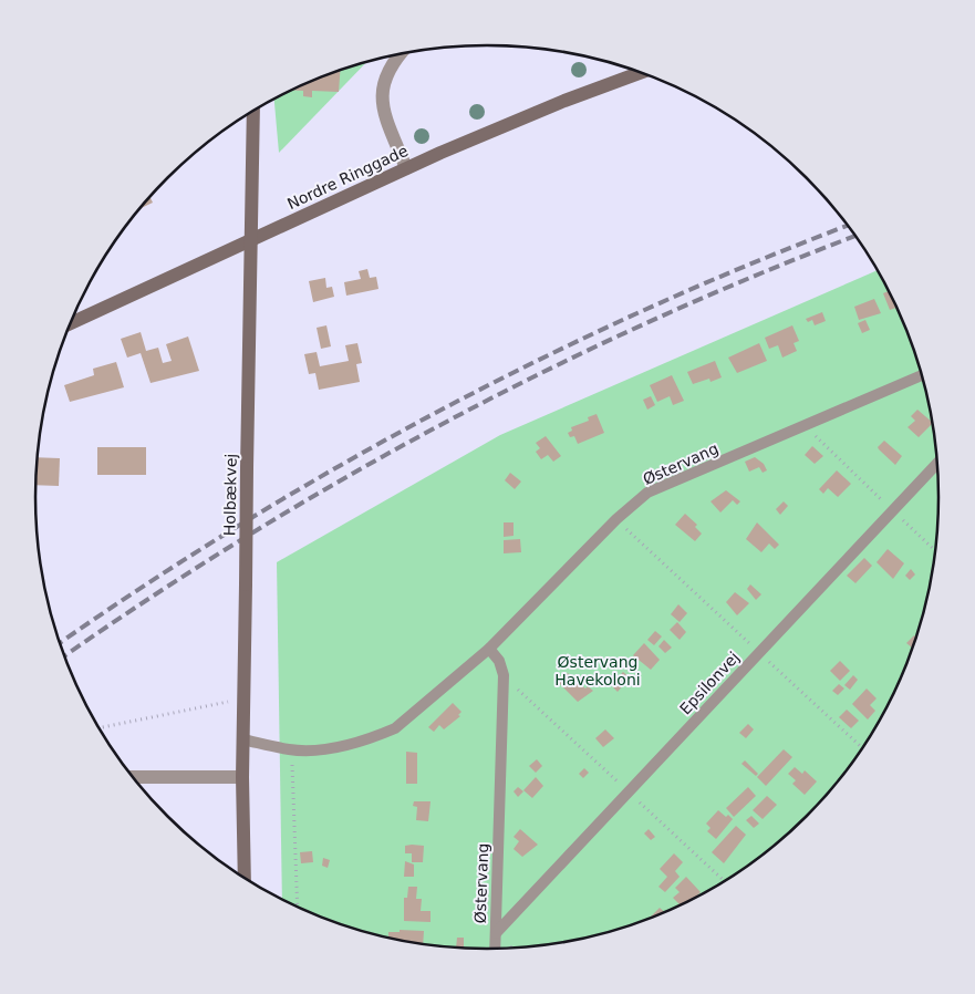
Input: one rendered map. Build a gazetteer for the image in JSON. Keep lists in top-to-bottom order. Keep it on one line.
{"streets":{"street":["Nordre Ringgade","Holbækvej"],"lane":["Østervang","Epsilonvej"]},"crossings":[["Nordre Ringgade","Holbækvej"],["Østervang","Holbækvej"],["Østervang","Epsilonvej"]],"parks":["Østervang Havekoloni"]}
